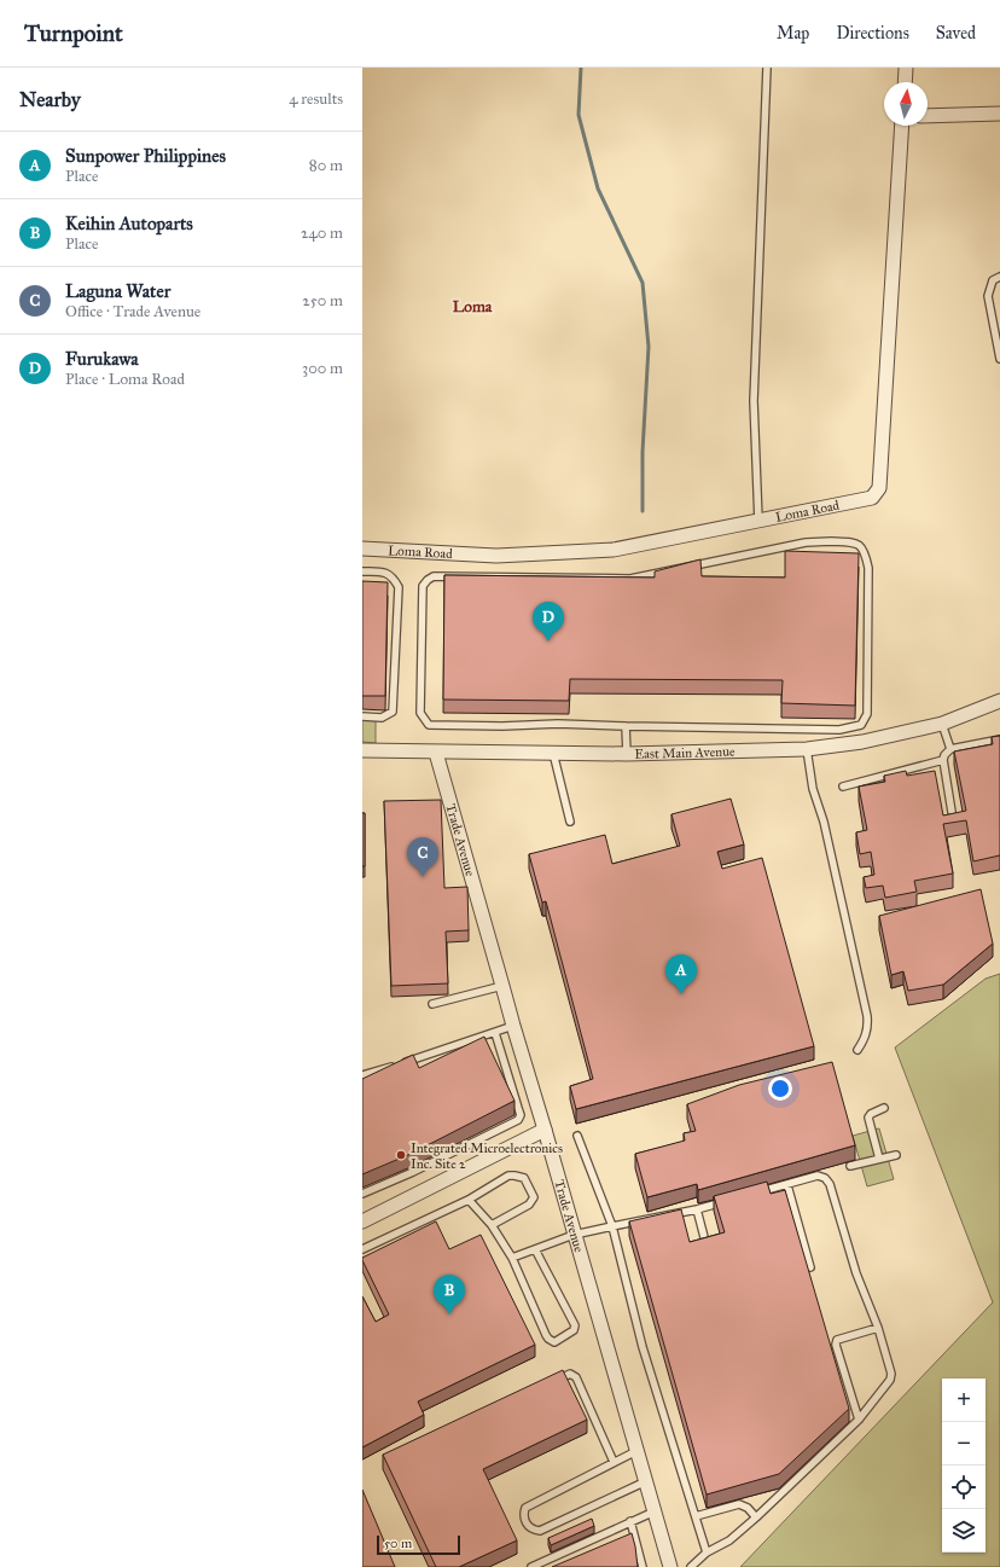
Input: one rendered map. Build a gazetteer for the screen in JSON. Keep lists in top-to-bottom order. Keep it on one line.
{"streets":{"street":["Loma Road","East Main Avenue","Trade Avenue"]},"crossings":[["East Main Avenue","Trade Avenue"]],"districts":["Loma"],"places":["Integrated Microelectronics Inc. Site 2"],"scale_bar":"50 m","north":"top","page":{"header":"Turnpoint","nav":["Map","Directions","Saved"],"heading":["Nearby","4 results"],"list":[{"mark":"A","name":"Sunpower Philippines","note":"Place","value":"80 m"},{"mark":"B","name":"Keihin Autoparts","note":"Place","value":"240 m"},{"mark":"C","name":"Laguna Water","note":"Office · Trade Avenue","value":"250 m"},{"mark":"D","name":"Furukawa","note":"Place · Loma Road","value":"300 m"}],"pins":["D","C","A","B"],"map_buttons":["+","−"],"scale":"50 m"}}
